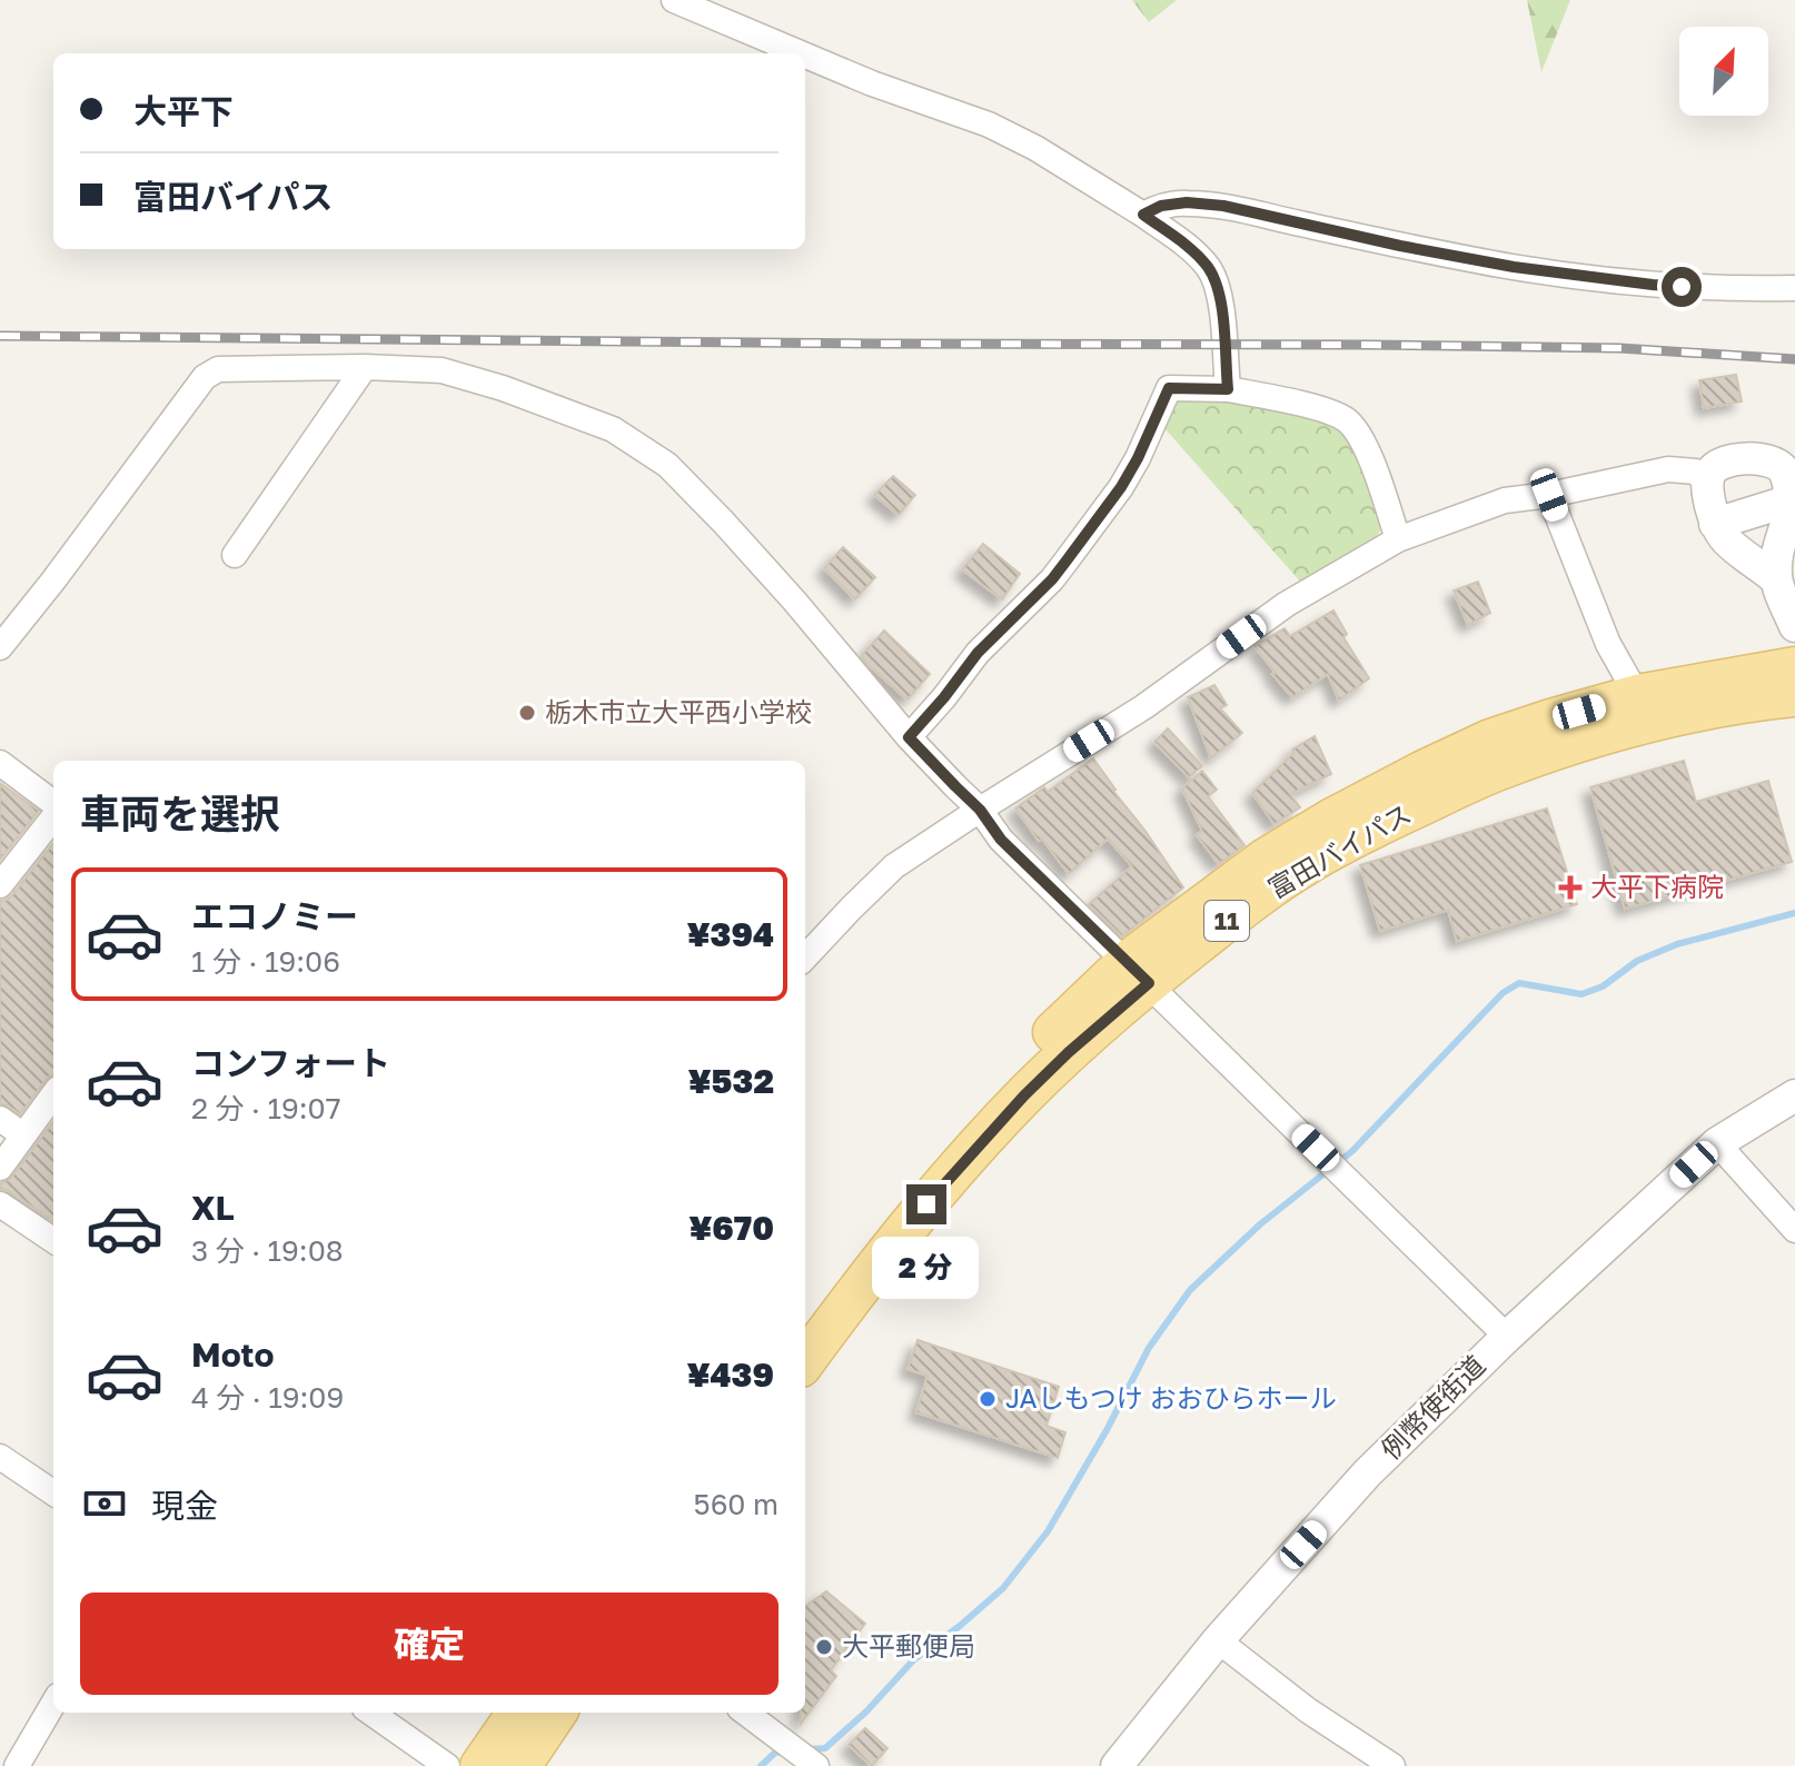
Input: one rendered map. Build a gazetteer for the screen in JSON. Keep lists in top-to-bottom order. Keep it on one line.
{"streets":{"main road":["富田バイパス","11"],"street":["例幣使街道"]},"places":{"other":["栃木市立大平西小学校","JAしもつけ おおひらホール","大平郵便局"],"health":["大平下病院"]},"north":"top right","page":{"banner":["大平下","富田バイパス"],"heading":"車両を選択","list":[{"name":"エコノミー","note":"1 分 · 19:06","value":"¥394"},{"name":"コンフォート","note":"2 分 · 19:07","value":"¥532"},{"name":"XL","note":"3 分 · 19:08","value":"¥670"},{"name":"Moto","note":"4 分 · 19:09","value":"¥439"}],"bubble":"2 分","pay":["現金","560 m"],"buttons":"確定"}}
